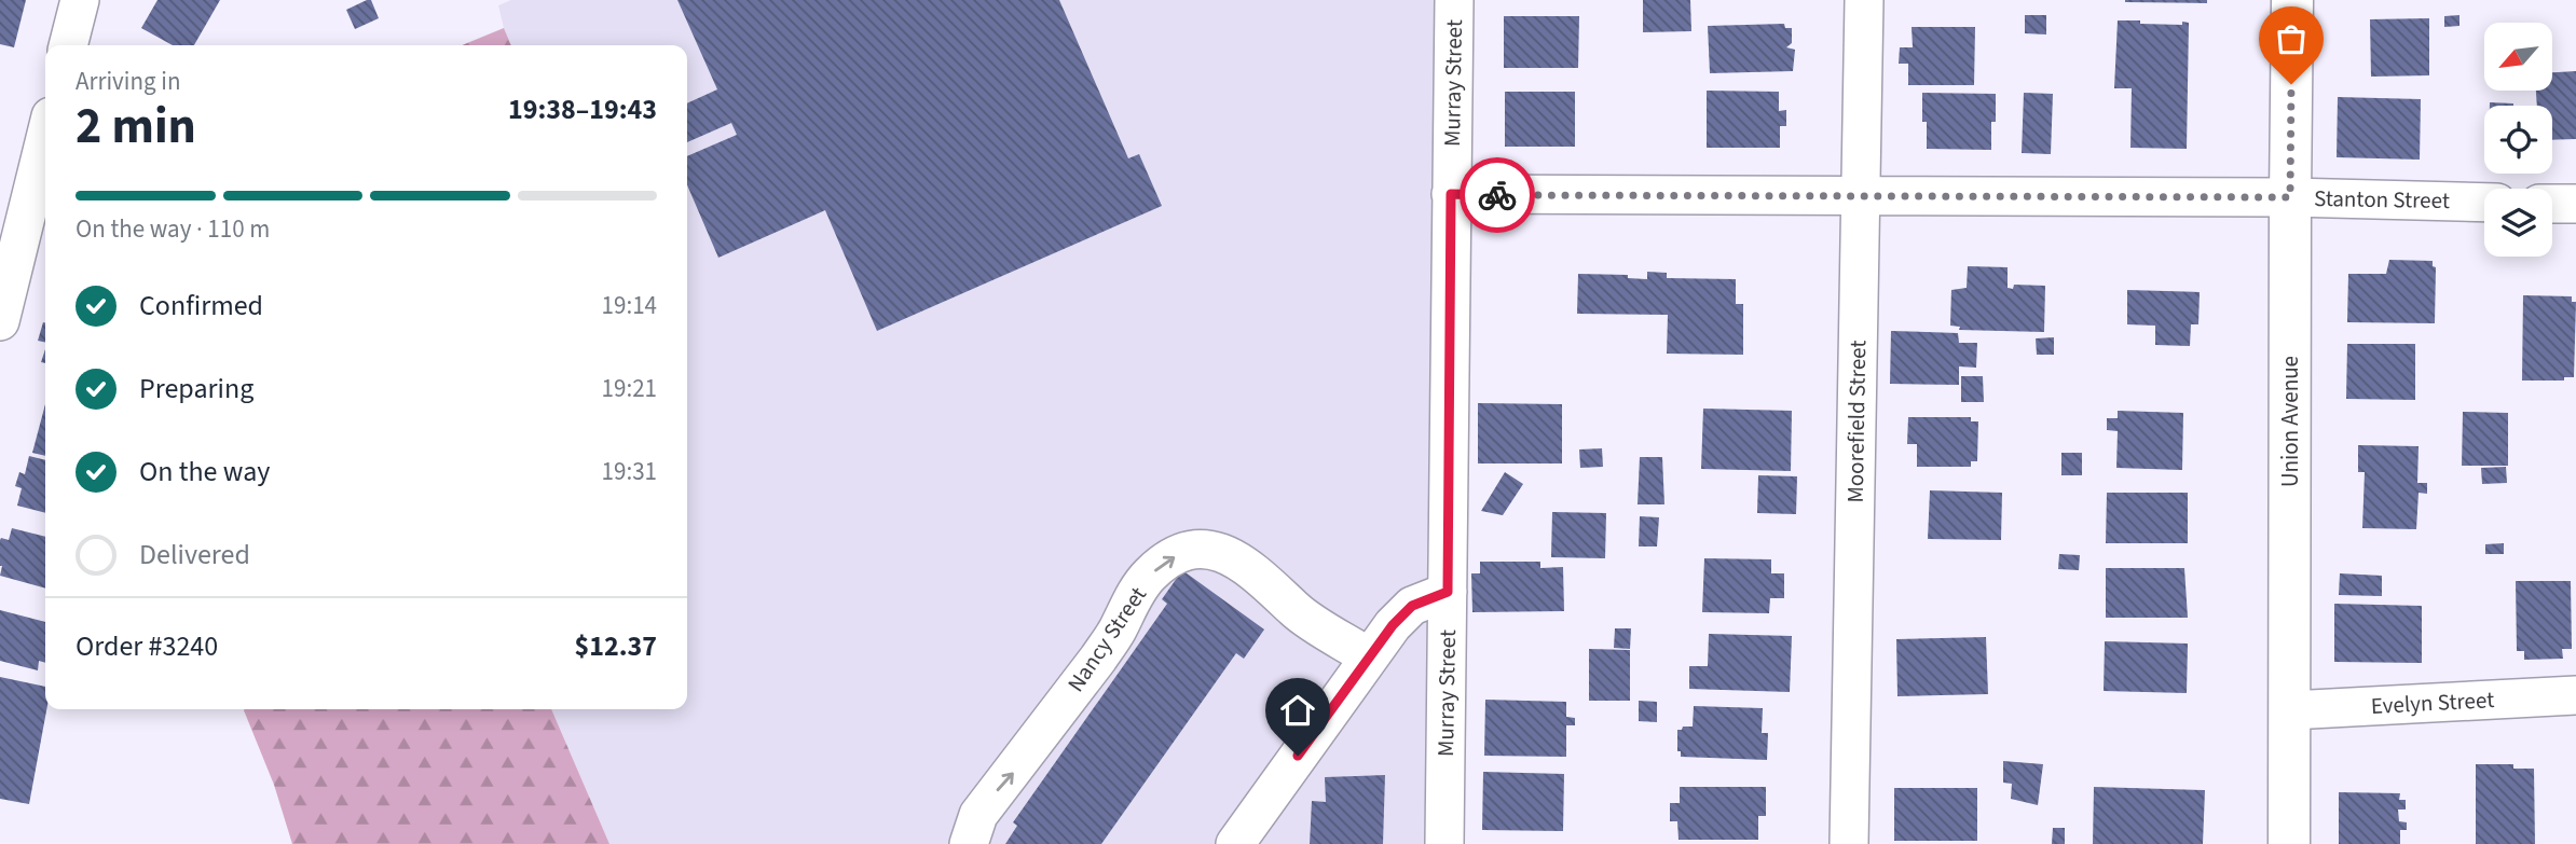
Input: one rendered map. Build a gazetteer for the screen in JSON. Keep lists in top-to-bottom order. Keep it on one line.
{"streets":{"street":["Murray Street","Stanton Street","Moorefield Street","Union Avenue","Nancy Street","Evelyn Street"]},"crossings":[["Murray Street","Stanton Street"],["Stanton Street","Moorefield Street"],["Stanton Street","Union Avenue"],["Union Avenue","Evelyn Street"]],"north":"bottom left","page":{"heading":["2 min","Arriving in","19:38–19:43"],"panel":["Order #3240","$12.37"],"bar":"On the way · 110 m","list":[["Confirmed","19:14"],["Preparing","19:21"],["On the way","19:31"],"Delivered"]}}
